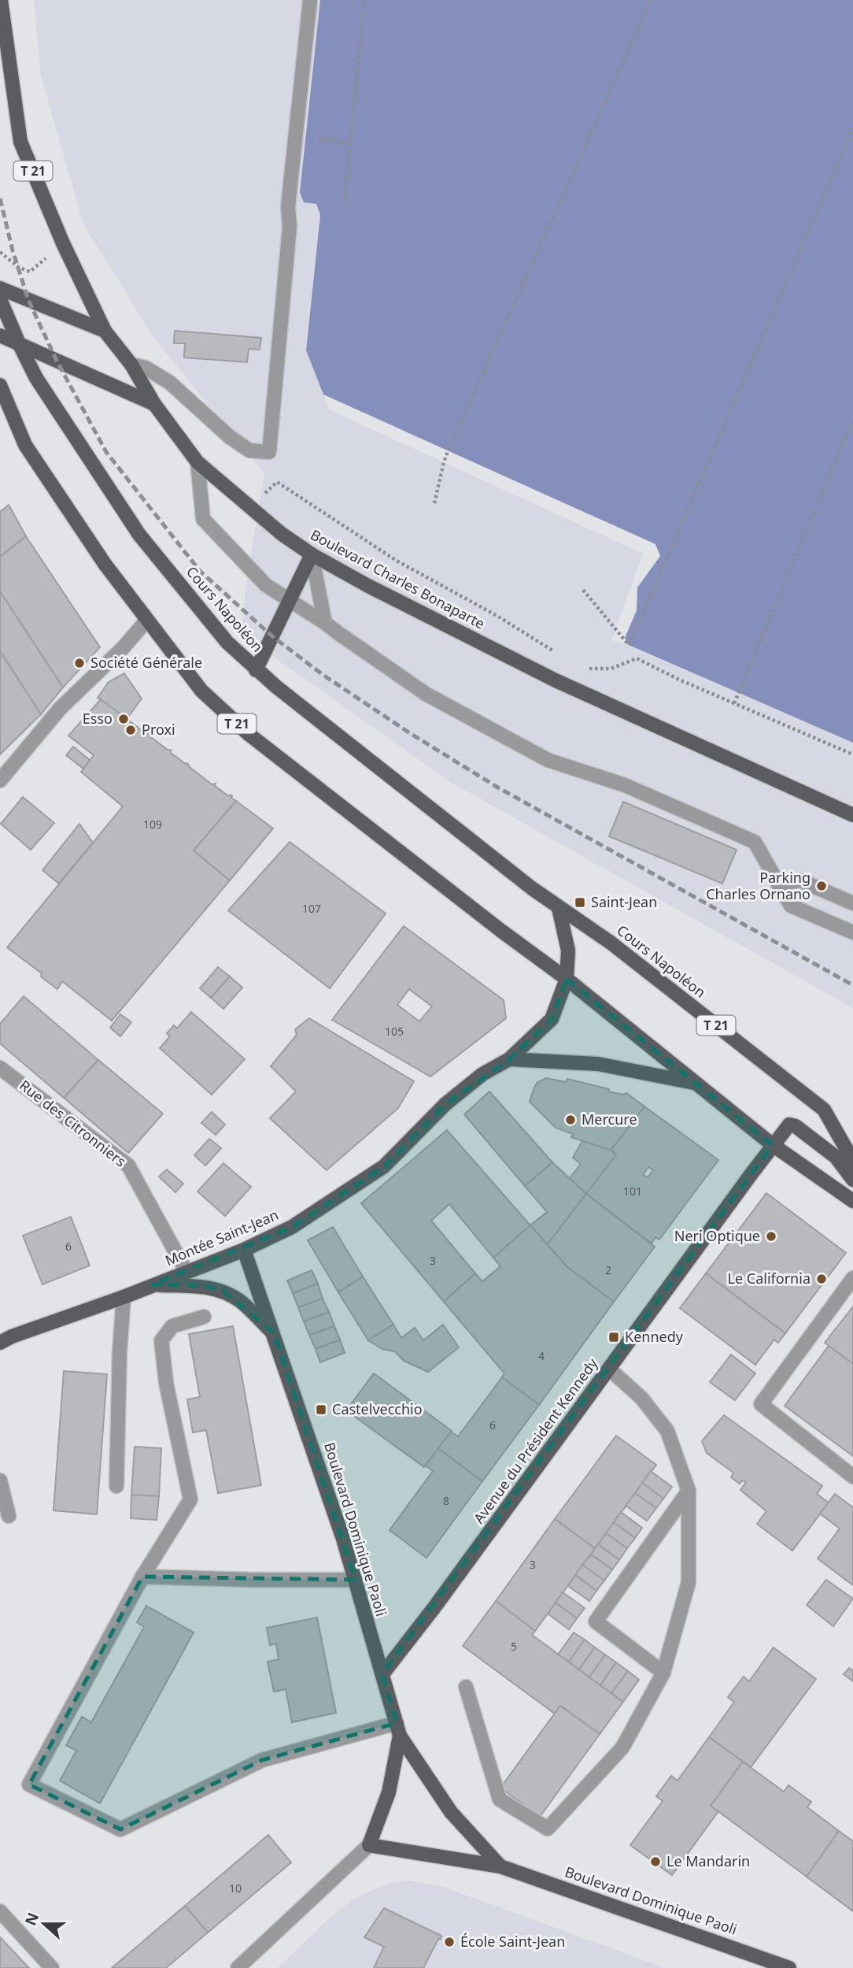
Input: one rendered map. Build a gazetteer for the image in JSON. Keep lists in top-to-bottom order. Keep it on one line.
{"streets":{"main road":["T 21","Boulevard Charles Bonaparte","Cours Napoléon","Montée Saint-Jean","Avenue du Président Kennedy","Boulevard Dominique Paoli"],"street":["Rue des Citronniers"]},"crossings":[["T 21","Boulevard Charles Bonaparte"],["T 21","Cours Napoléon"],["T 21","Montée Saint-Jean"],["T 21","Avenue du Président Kennedy"],["Rue des Citronniers","Montée Saint-Jean"],["Montée Saint-Jean","Boulevard Dominique Paoli"],["Avenue du Président Kennedy","Boulevard Dominique Paoli"]],"places":{"other":["Société Générale","Esso","Proxi","Parking Charles Ornano","Mercure","Neri Optique","Le California","Le Mandarin","École Saint-Jean"],"transit":["Saint-Jean","Kennedy","Castelvecchio"]},"house_numbers":["109","107","105","101","6","3","2","4","6","8","3","5","10"],"north":"left"}
